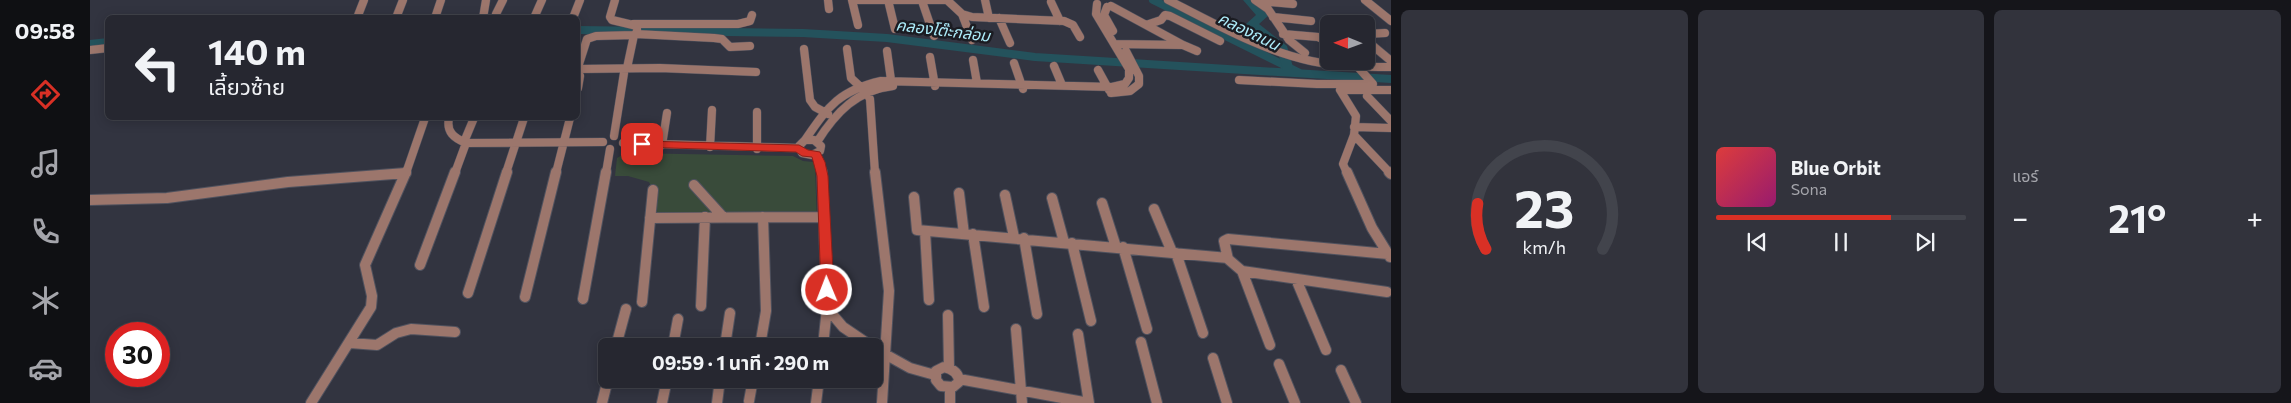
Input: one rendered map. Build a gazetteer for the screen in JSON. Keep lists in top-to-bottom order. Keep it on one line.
{"water":["คลองโต๊ะกล่อม","คลองถนน"],"north":"left","page":{"tabs":"09:58","tile":"แอร์","turn":["140 m","เลี้ยวซ้าย"],"song":["Blue Orbit","Sona"],"heat":["−","21°","+"],"limit":"30","trip":"09:59 · 1 นาที · 290 m","gauge":["23","km/h"]}}
